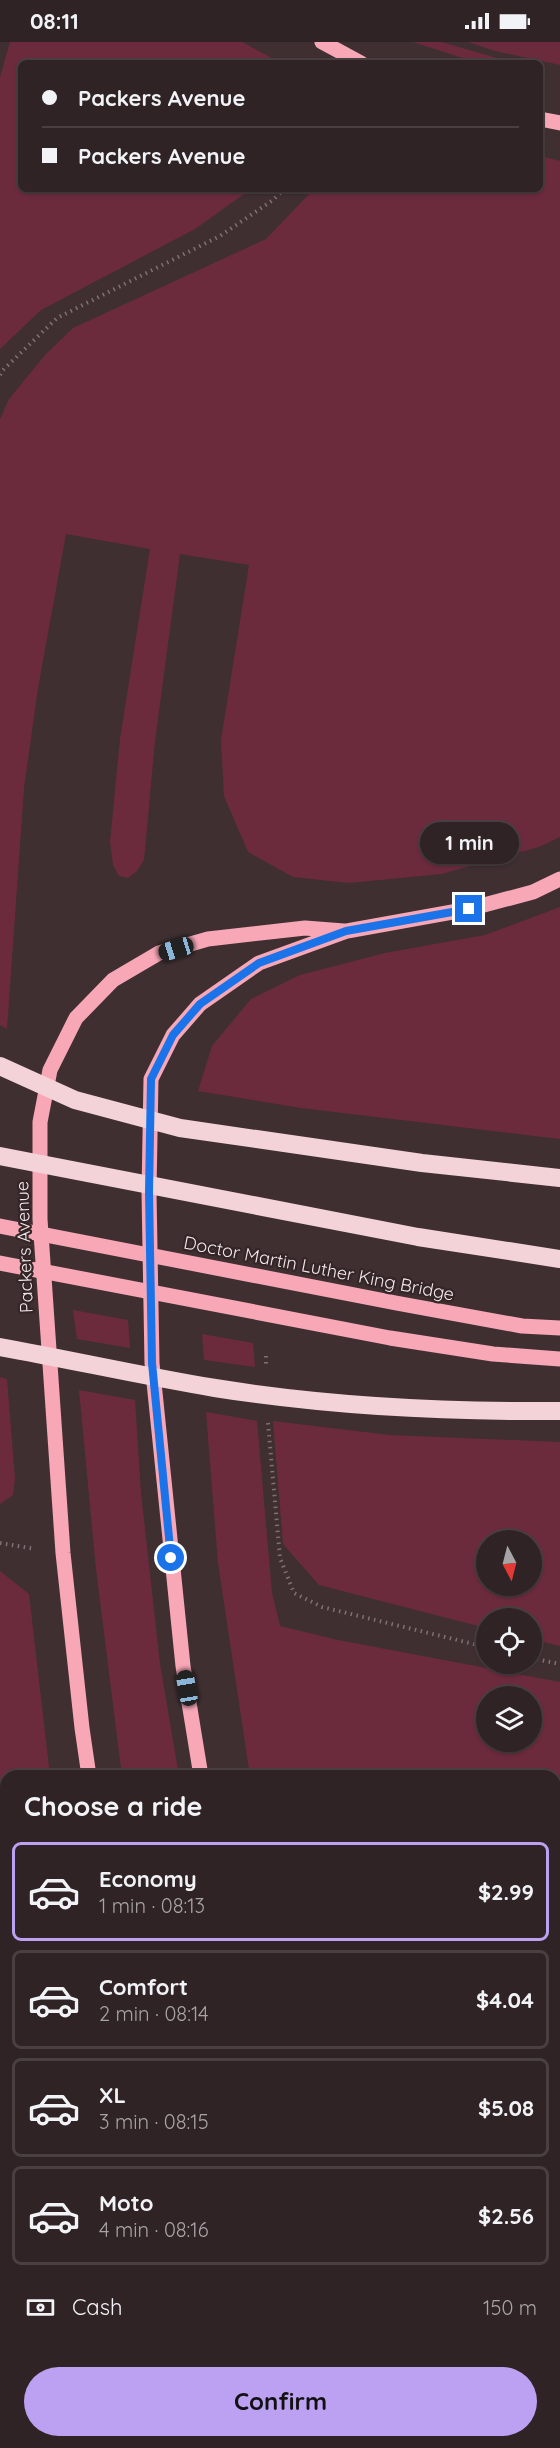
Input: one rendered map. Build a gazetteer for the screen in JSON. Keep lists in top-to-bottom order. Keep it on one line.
{"streets":{"main road":["Packers Avenue","Doctor Martin Luther King Bridge"]},"north":"bottom","page":{"status":"08:11","banner":["Packers Avenue","Packers Avenue"],"bubble":"1 min","heading":"Choose a ride","list":[{"name":"Economy","note":"1 min · 08:13","value":"$2.99"},{"name":"Comfort","note":"2 min · 08:14","value":"$4.04"},{"name":"XL","note":"3 min · 08:15","value":"$5.08"},{"name":"Moto","note":"4 min · 08:16","value":"$2.56"}],"pay":["Cash","150 m"],"buttons":"Confirm"}}
